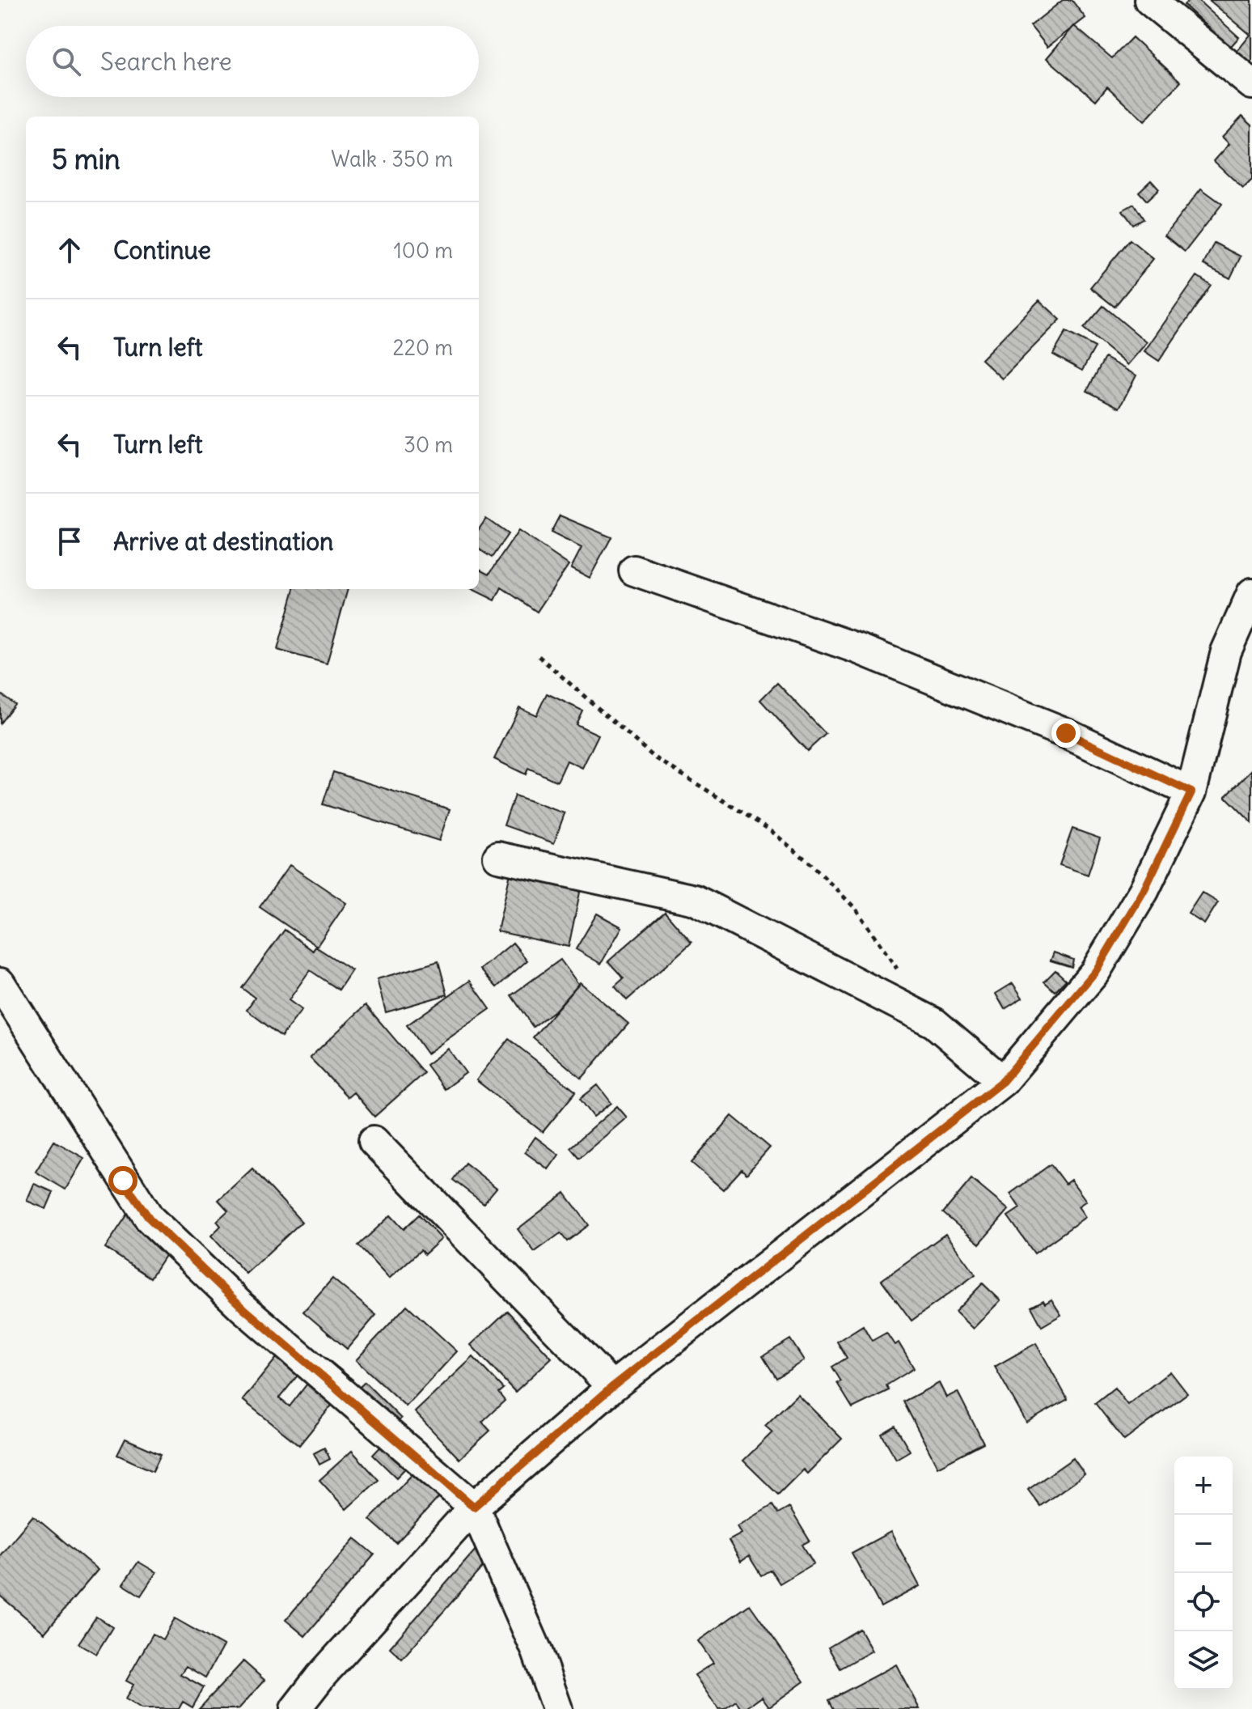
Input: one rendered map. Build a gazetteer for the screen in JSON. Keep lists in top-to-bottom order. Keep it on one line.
{"page":{"search":"Search here","heading":["5 min","Walk · 350 m"],"list":[["Continue","100 m"],["Turn left","220 m"],["Turn left","30 m"],"Arrive at destination"],"map_buttons":["+","−"]}}
